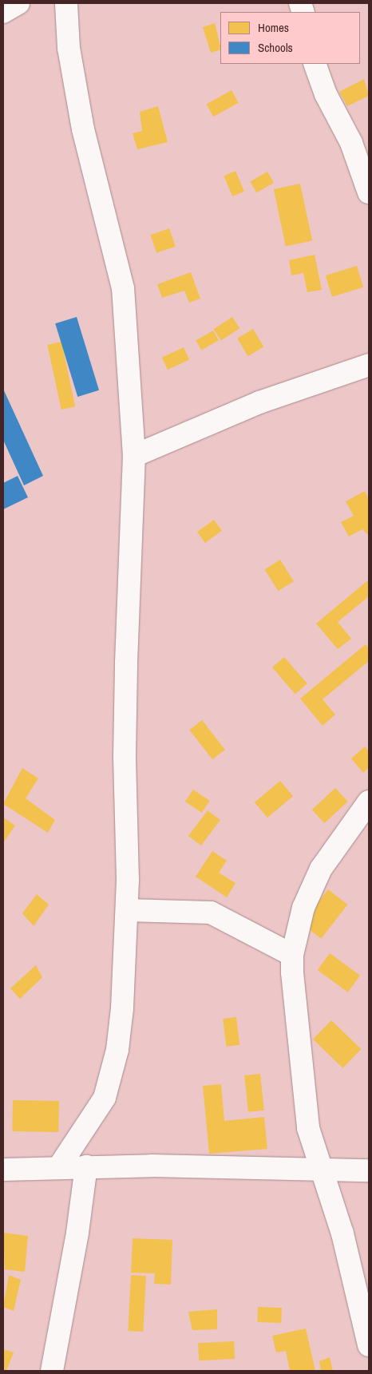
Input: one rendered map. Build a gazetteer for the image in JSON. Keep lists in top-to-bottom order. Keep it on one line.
{"legend":["Homes","Schools"]}
